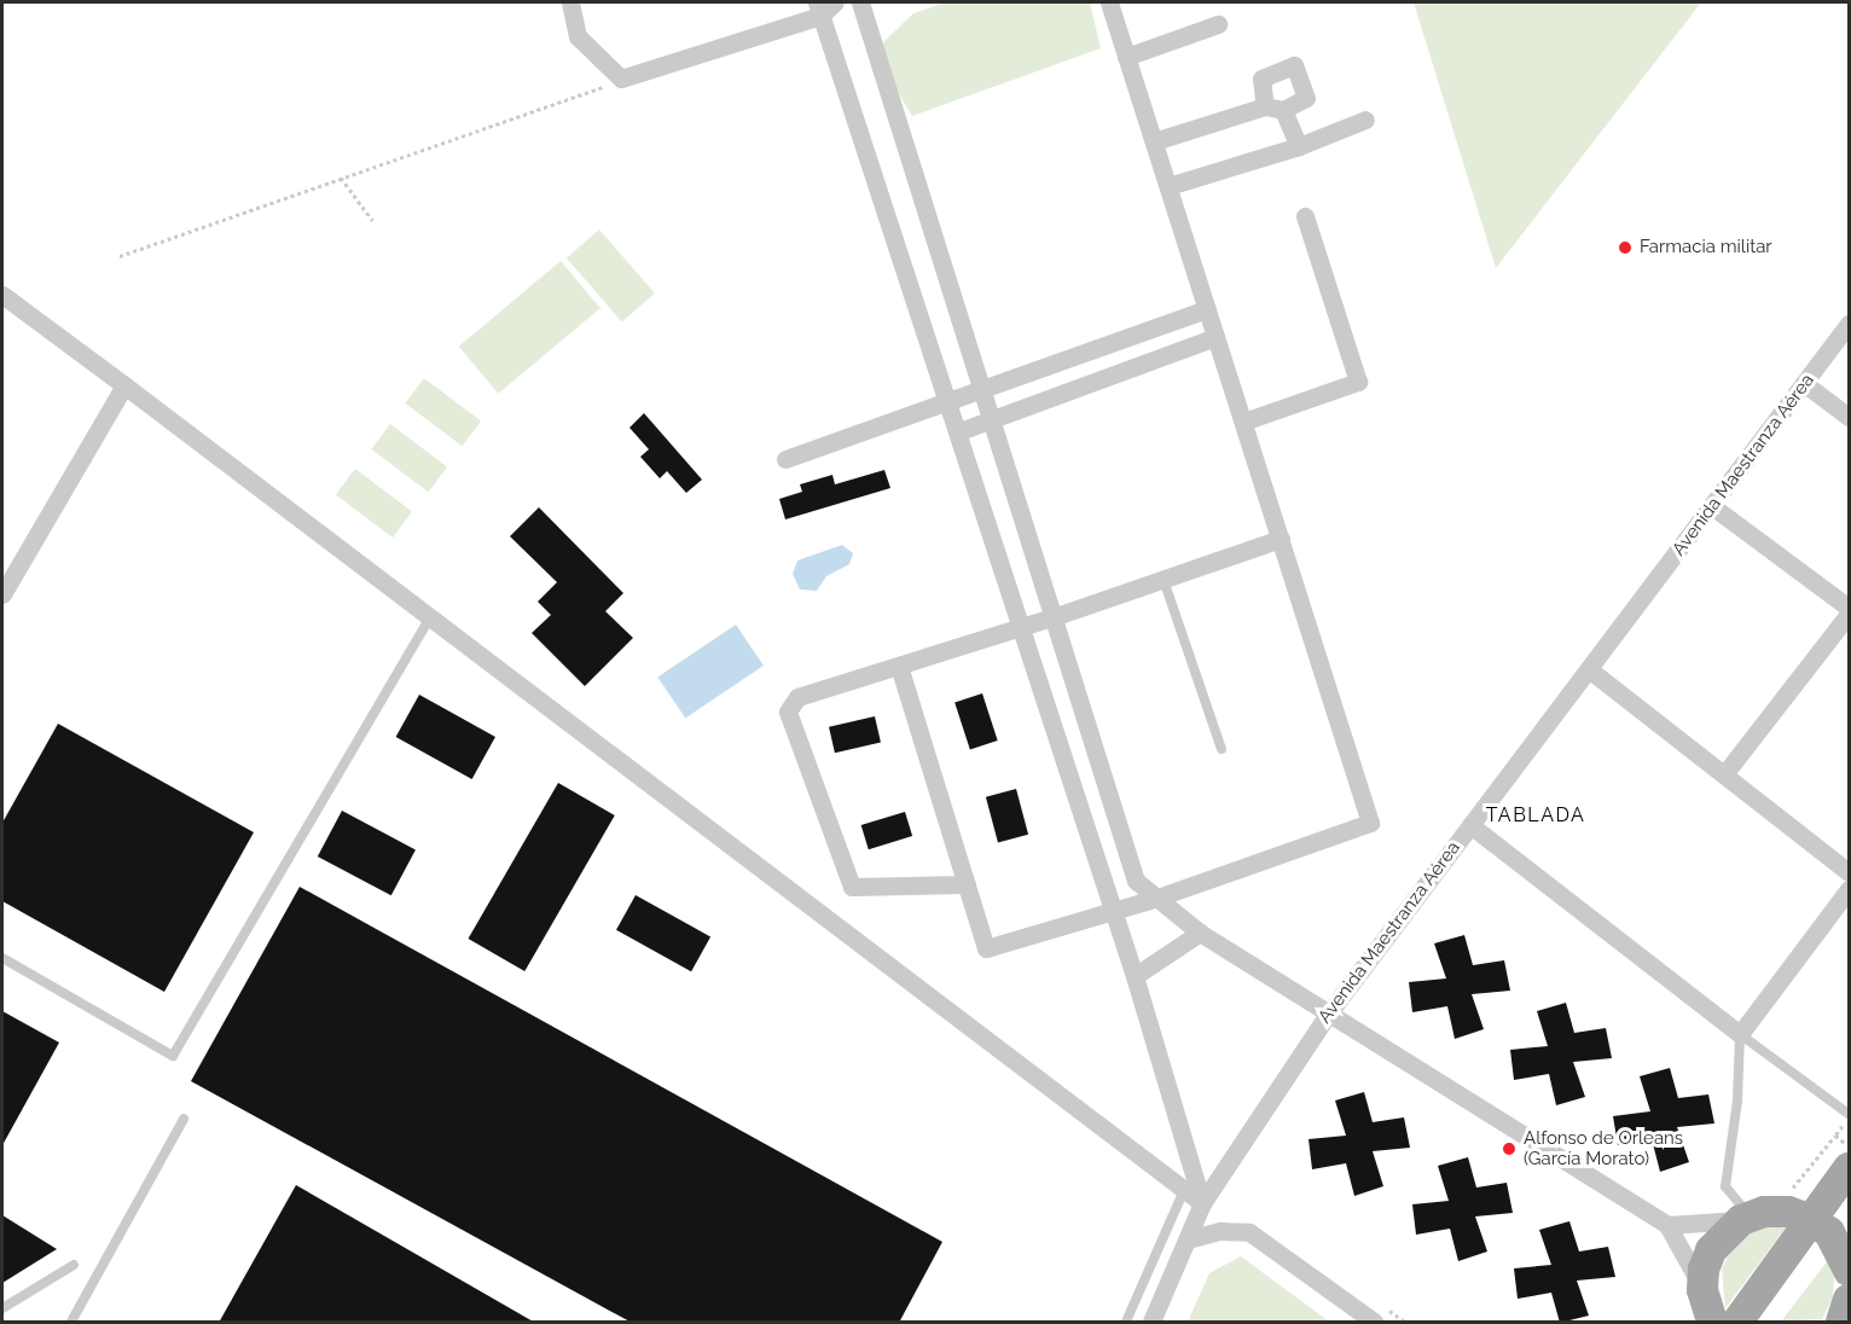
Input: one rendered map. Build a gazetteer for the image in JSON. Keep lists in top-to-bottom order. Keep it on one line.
{"streets":{"street":["Avenida Maestranza Aérea"]},"districts":["TABLADA"],"places":["Farmacia militar","Alfonso de Orleans (García Morato)"]}
